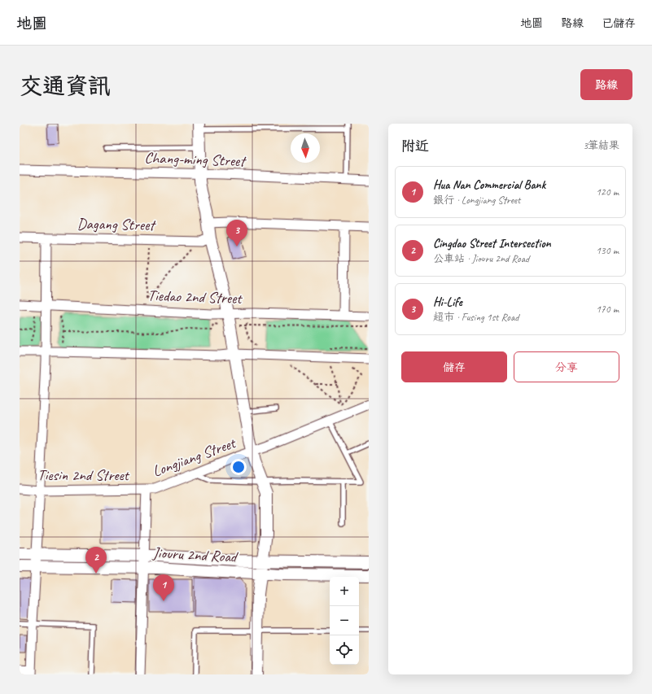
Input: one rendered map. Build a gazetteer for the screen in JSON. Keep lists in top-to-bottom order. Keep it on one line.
{"streets":{"street":["Chang-ming Street","Dagang Street","Tiedao 2nd Street","Longjiang Street","Tiesin 2nd Street","Jiouru 2nd Road"]},"crossings":[["Longjiang Street","Tiesin 2nd Street"],["Longjiang Street","Jiouru 2nd Road"]],"north":"bottom","page":{"header":"地圖","nav":["地圖","路線","已儲存"],"buttons":["路線",["儲存","分享"]],"title":"交通資訊","heading":["附近","3筆結果"],"list":[{"mark":"1","name":"Hua Nan Commercial Bank","note":"銀行 · Longjiang Street","value":"120 m"},{"mark":"2","name":"Cingdao Street Intersection","note":"公車站 · Jiouru 2nd Road","value":"130 m"},{"mark":"3","name":"Hi-Life","note":"超市 · Fusing 1st Road","value":"170 m"}],"pins":["3","2","1"],"map_buttons":["+","−"]}}
